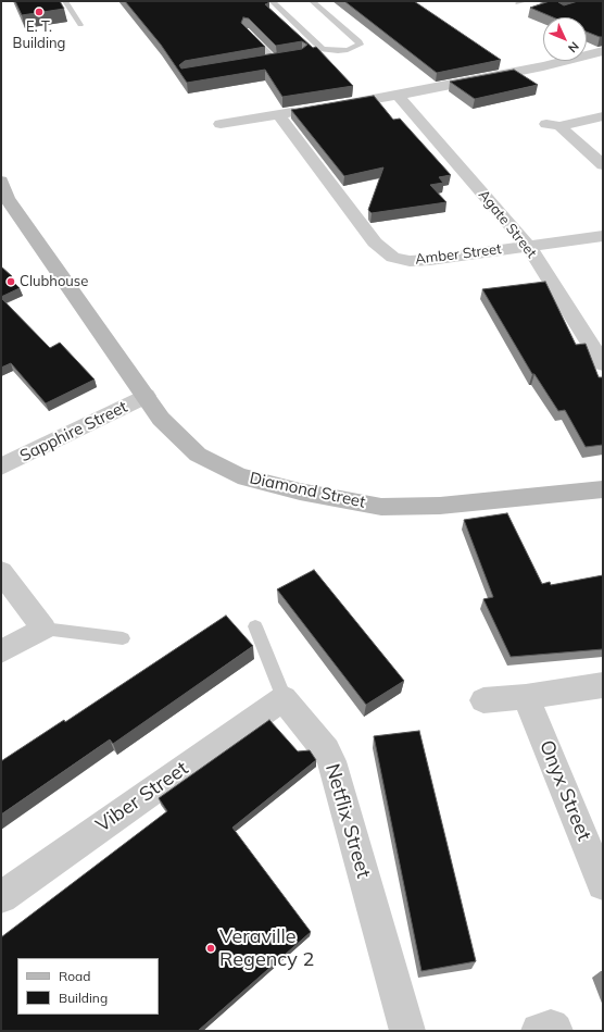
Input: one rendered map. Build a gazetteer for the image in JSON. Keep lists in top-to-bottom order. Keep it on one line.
{"streets":{"street":["Agate Street","Amber Street","Sapphire Street","Diamond Street","Onyx Street","Viber Street","Netflix Street"]},"crossings":[["Agate Street","Amber Street"],["Sapphire Street","Diamond Street"],["Viber Street","Netflix Street"]],"places":["E. T. Building","Clubhouse","Veraville Regency 2"],"legend":["Road","Building"],"north":"bottom right"}
